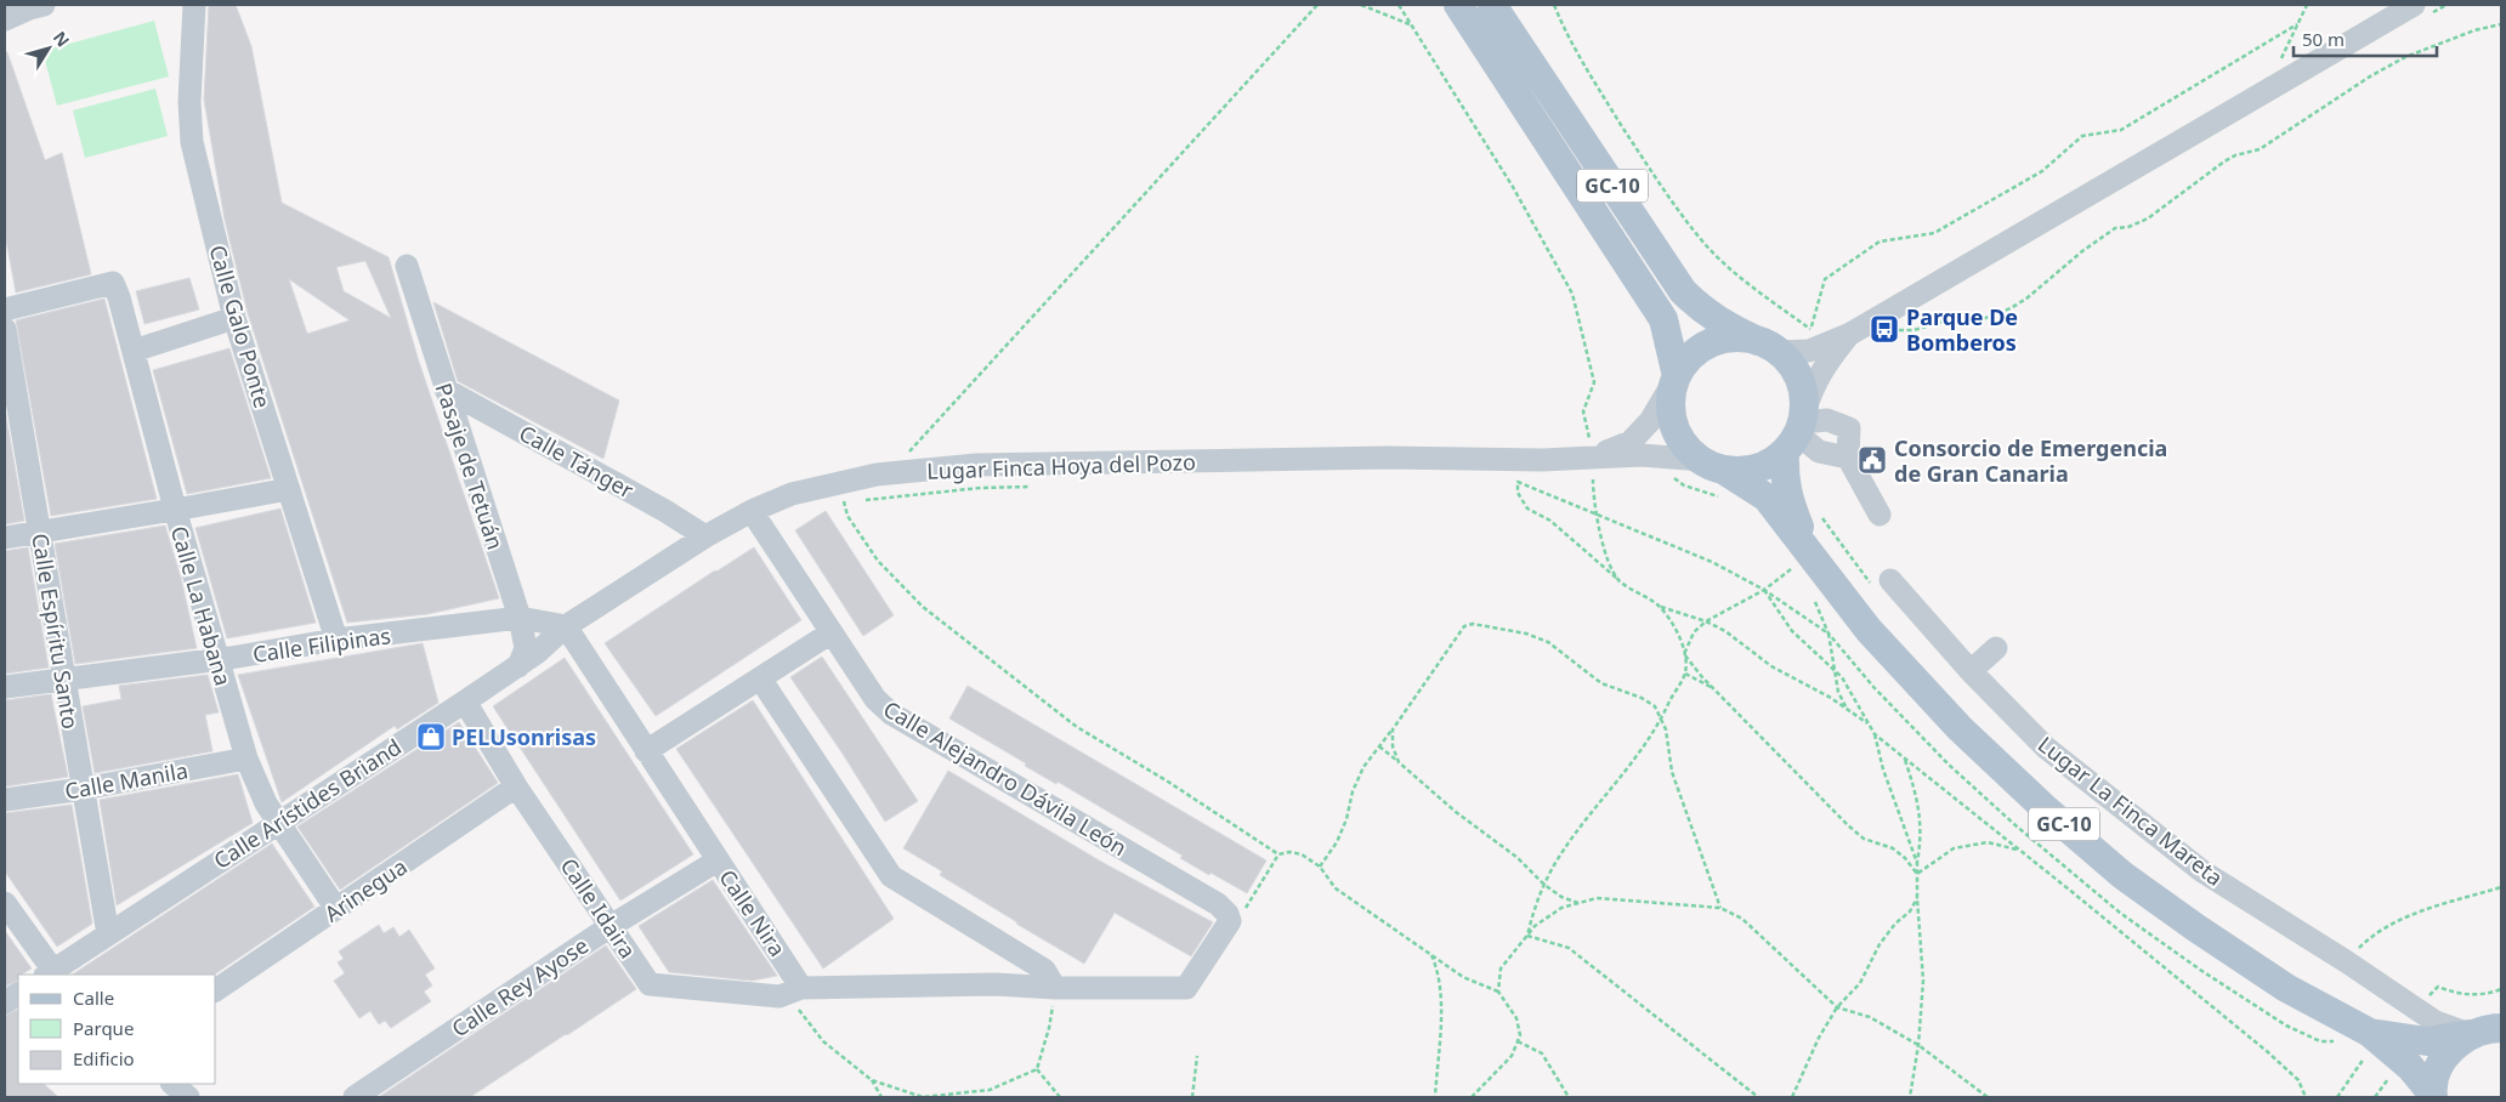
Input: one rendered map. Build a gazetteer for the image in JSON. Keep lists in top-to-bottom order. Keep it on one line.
{"streets":{"main road":["GC-10"],"street":["Calle Galo Ponte","Calle Tánger","Pasaje de Tetuán","Lugar Finca Hoya del Pozo","Calle La Habana","Calle Espíritu Santo","Calle Filipinas","Calle Alejandro Dávila León","Calle Manila","Calle Arístides Briand","Lugar La Finca Mareta","Arinegua","Calle Idaira","Calle Nira","Calle Rey Ayose"]},"crossings":[["GC-10","Lugar Finca Hoya del Pozo"],["GC-10","Lugar La Finca Mareta"],["Calle Galo Ponte","Calle Filipinas"],["Calle Tánger","Pasaje de Tetuán"],["Calle Tánger","Lugar Finca Hoya del Pozo"],["Pasaje de Tetuán","Calle Filipinas"],["Pasaje de Tetuán","Calle Arístides Briand"],["Lugar Finca Hoya del Pozo","Calle Filipinas"],["Lugar Finca Hoya del Pozo","Calle Alejandro Dávila León"],["Lugar Finca Hoya del Pozo","Calle Arístides Briand"],["Lugar Finca Hoya del Pozo","Calle Nira"],["Calle La Habana","Calle Filipinas"],["Calle La Habana","Calle Manila"],["Calle La Habana","Calle Arístides Briand"],["Calle La Habana","Arinegua"],["Calle Espíritu Santo","Calle Filipinas"],["Calle Espíritu Santo","Calle Manila"],["Calle Espíritu Santo","Calle Arístides Briand"],["Calle Filipinas","Calle Arístides Briand"],["Calle Filipinas","Calle Nira"],["Calle Arístides Briand","Calle Idaira"],["Calle Arístides Briand","Calle Nira"],["Arinegua","Calle Idaira"],["Calle Idaira","Calle Nira"],["Calle Idaira","Calle Rey Ayose"],["Calle Nira","Calle Rey Ayose"]],"places":{"bus stop":["Parque De Bomberos"],"public building":["Consorcio de Emergencia de Gran Canaria"],"shop":["PELUsonrisas"]},"legend":["Calle","Parque","Edificio"],"scale_bar":"50 m","north":"top right"}
